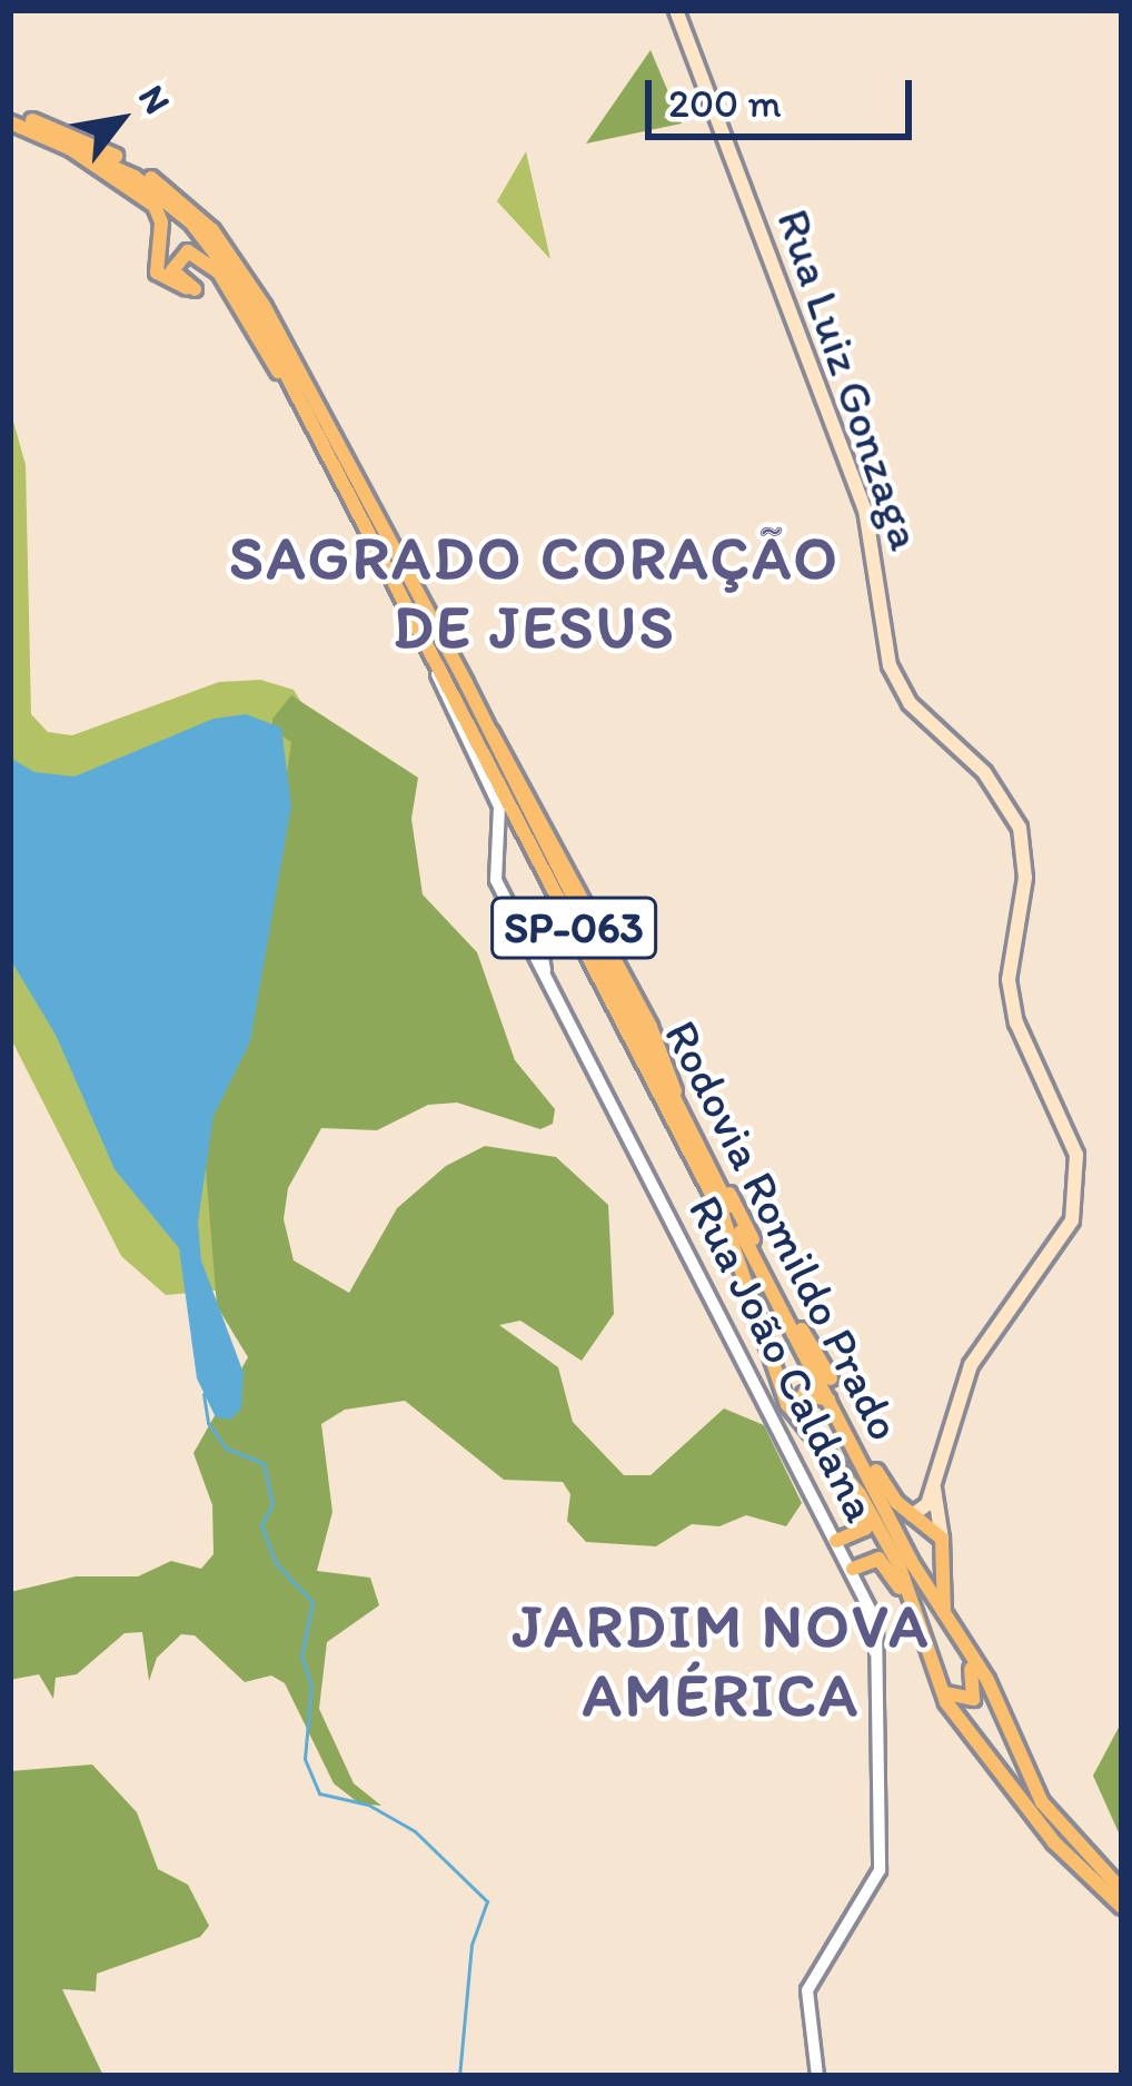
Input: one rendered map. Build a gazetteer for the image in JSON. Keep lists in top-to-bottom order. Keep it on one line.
{"streets":{"main road":["Rua Luiz Gonzaga","SP-063","Rodovia Romildo Prado"],"street":["Rua João Caldana"]},"districts":["SAGRADO CORAÇÃO DE JESUS","JARDIM NOVA AMÉRICA"],"scale_bar":"200 m","north":"top right"}
